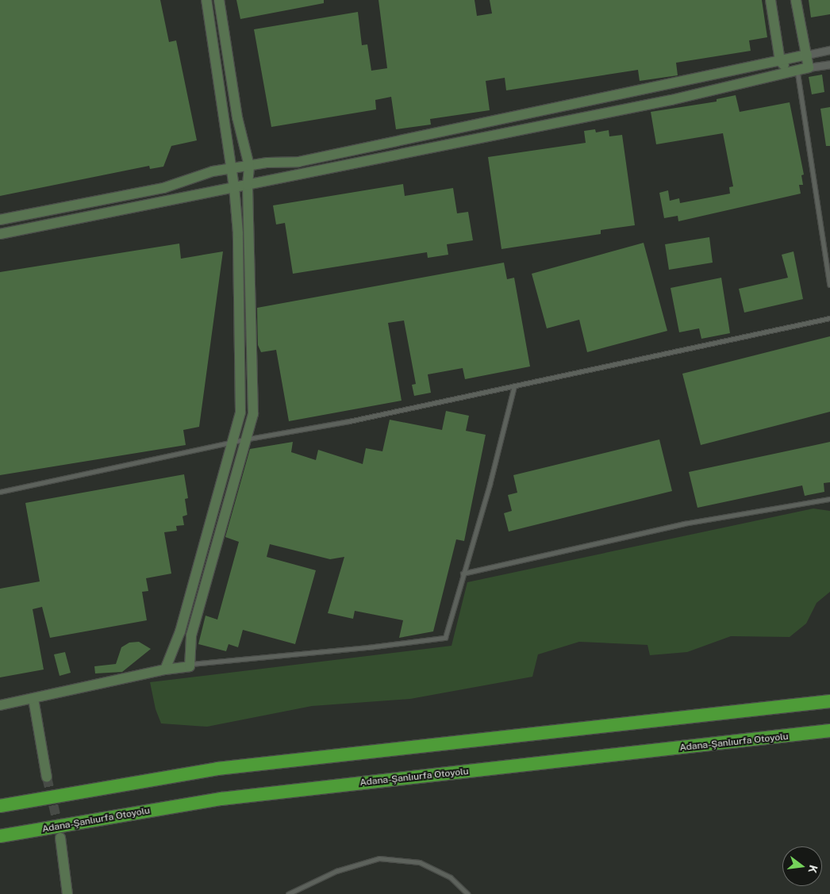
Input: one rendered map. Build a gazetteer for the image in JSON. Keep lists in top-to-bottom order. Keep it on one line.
{"streets":{"highway":["Adana-Şanlıurfa Otoyolu"]},"north":"right"}
